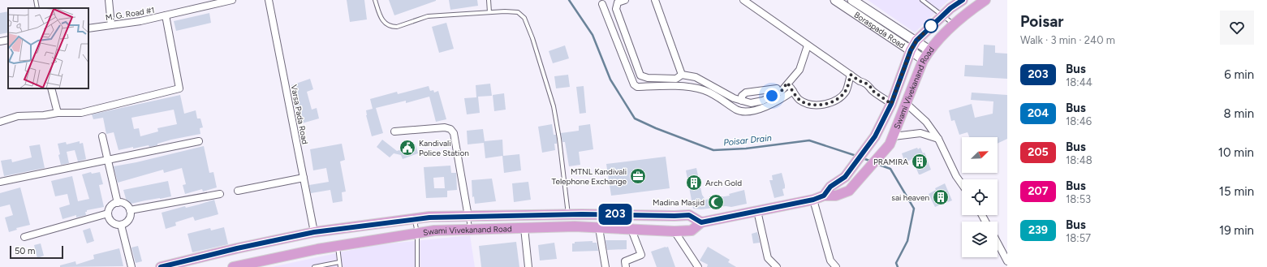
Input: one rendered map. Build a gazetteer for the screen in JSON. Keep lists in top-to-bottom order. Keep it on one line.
{"streets":{"main road":["Boraspada Road","Swami Vivekanand Road"],"street":["M. G. Road #1","Varsa Pada Road"]},"crossings":[["Boraspada Road","Swami Vivekanand Road"],["Swami Vivekanand Road","Varsa Pada Road"]],"water":["Poisar Drain"],"places":{"public building":["Kandivali Police Station"],"building":["PRAMIRA","Arch Gold","sai heaven"],"office":["MTNL Kandivali Telephone Exchange"],"mosque":["Madina Masjid"]},"lines":["bus line 203"],"scale_bar":"50 m","north":"top right","page":{"on_map":"203","heading":["Poisar","Walk · 3 min · 240 m"],"list":[{"mark":"203","name":"Bus","note":"18:44","value":"6 min"},{"mark":"204","name":"Bus","note":"18:46","value":"8 min"},{"mark":"205","name":"Bus","note":"18:48","value":"10 min"},{"mark":"207","name":"Bus","note":"18:53","value":"15 min"},{"mark":"239","name":"Bus","note":"18:57","value":"19 min"}],"scale":"50 m"}}
